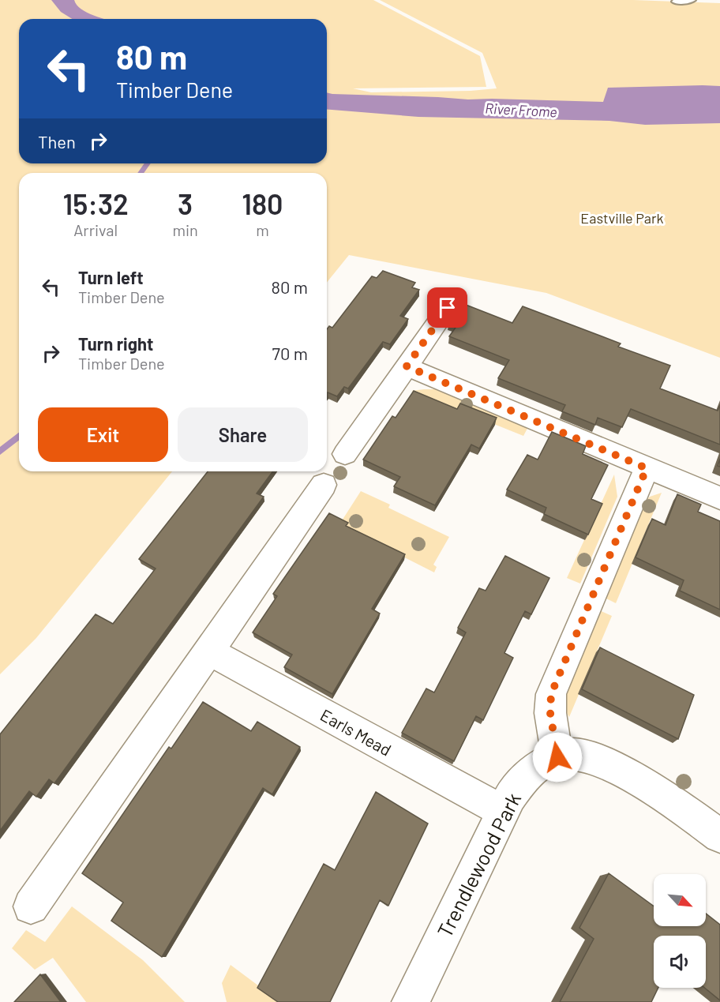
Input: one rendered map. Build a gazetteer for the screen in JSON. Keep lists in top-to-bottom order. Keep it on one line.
{"streets":{"street":["Earls Mead","Trendlewood Park"]},"crossings":[["Earls Mead","Trendlewood Park"]],"water":["River Frome"],"parks":["Eastville Park"],"north":"bottom right","page":{"turn":["80 m","Timber Dene"],"then":"Then","eta":["15:32","Arrival","3","min","180","m"],"list":[{"name":"Turn left","note":"Timber Dene","value":"80 m"},{"name":"Turn right","note":"Timber Dene","value":"70 m"}],"buttons":["Exit","Share"]}}
